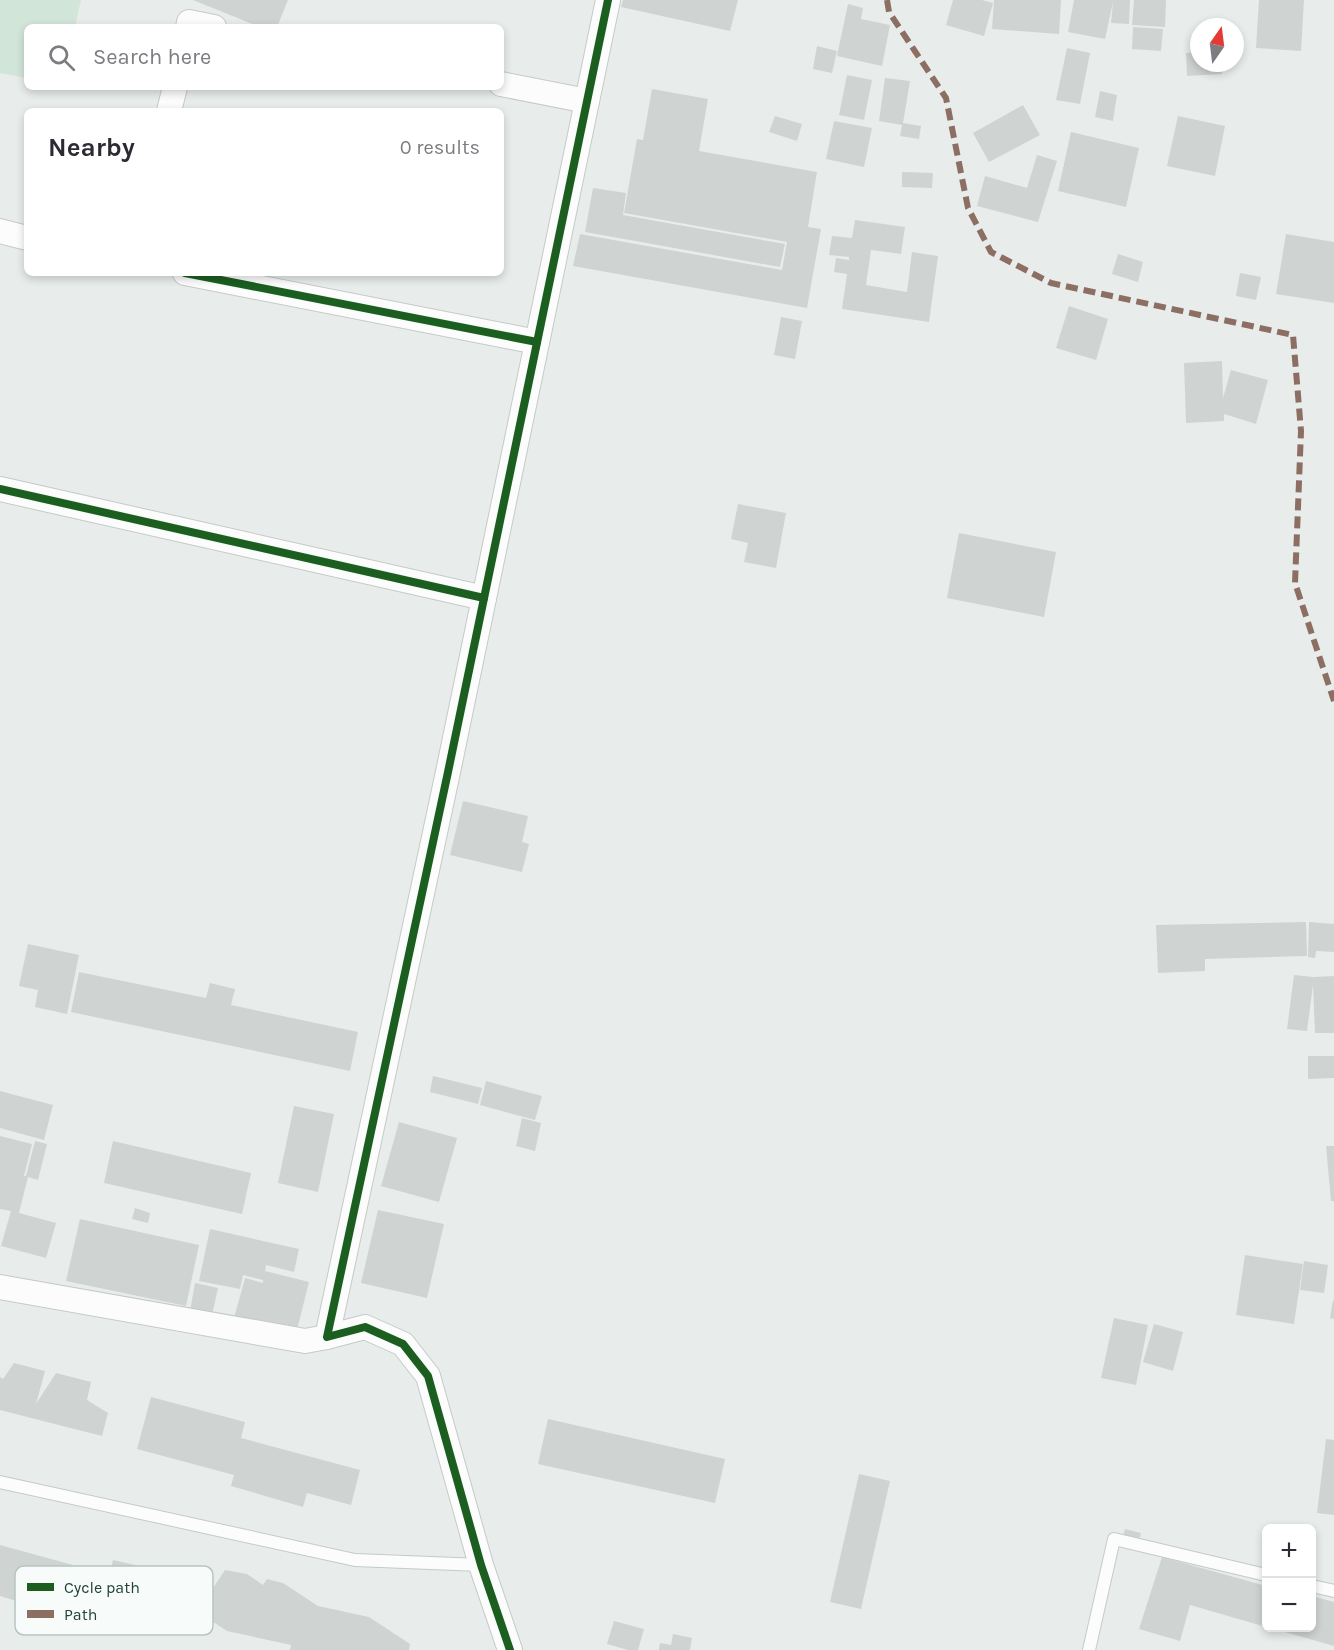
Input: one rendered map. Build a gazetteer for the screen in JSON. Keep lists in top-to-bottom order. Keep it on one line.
{"legend":["Cycle path","Path"],"north":"top","page":{"search":"Search here","heading":["Nearby","0 results"],"map_buttons":["+","−"]}}
